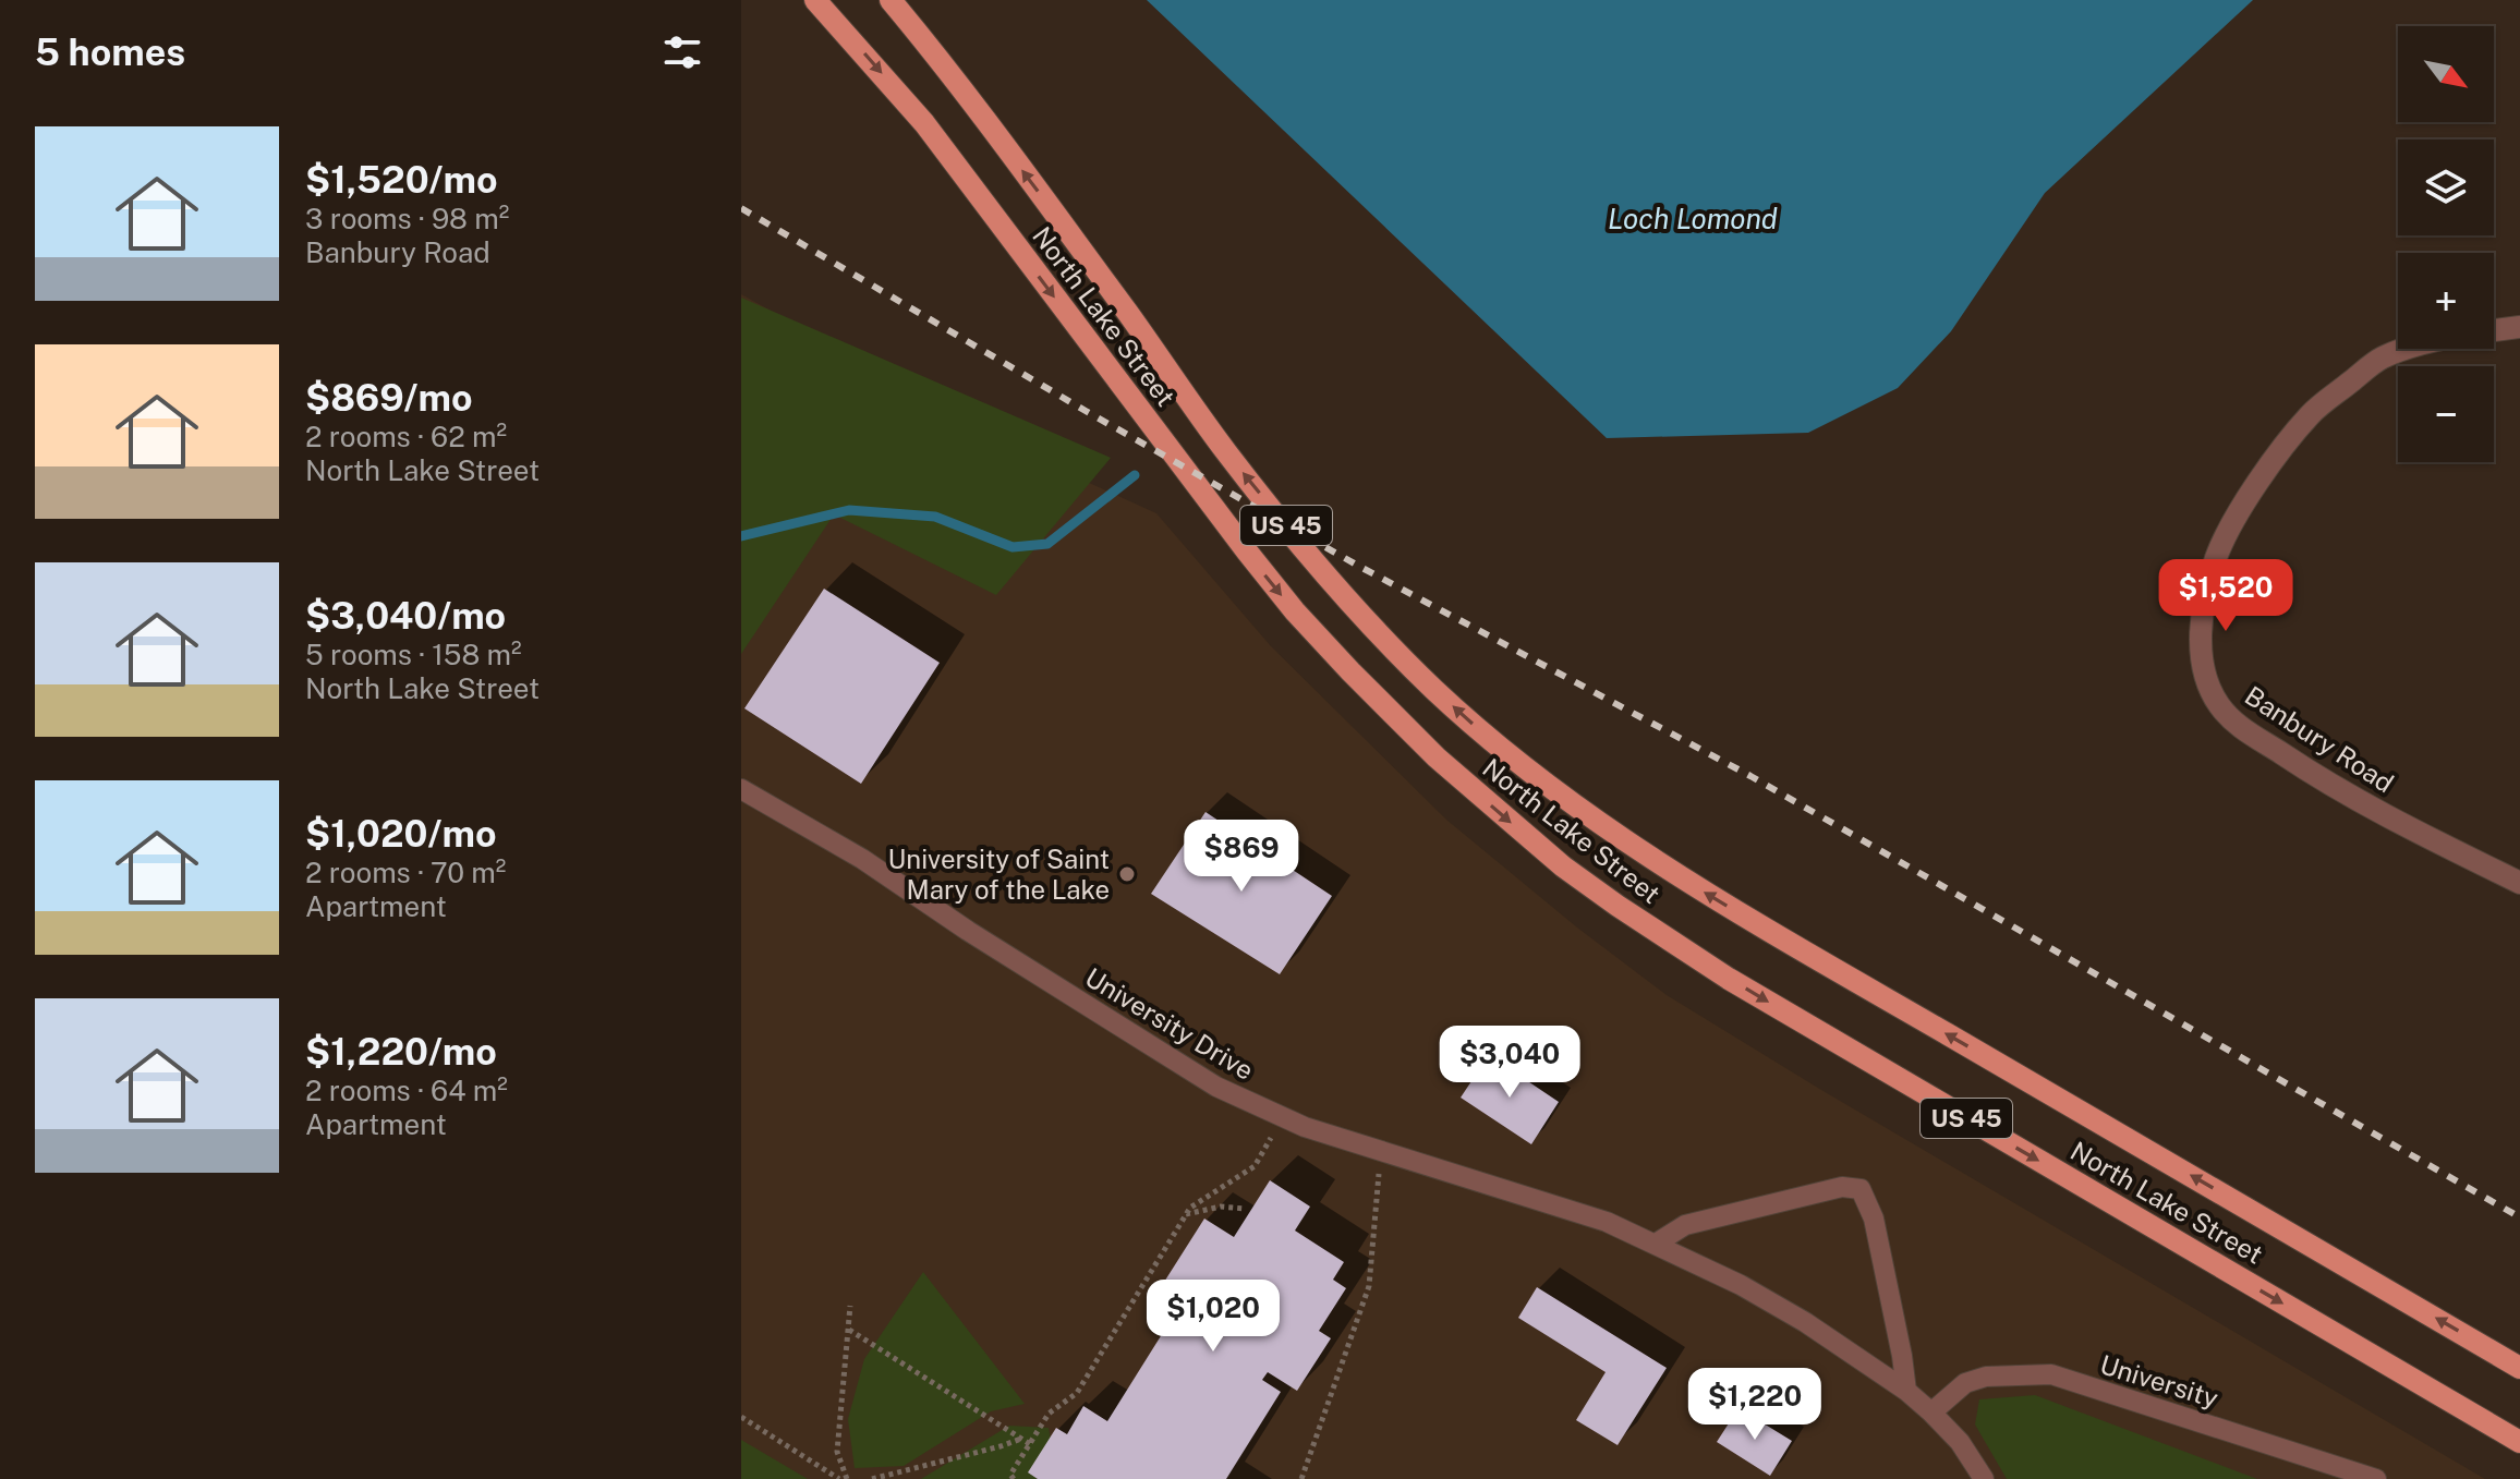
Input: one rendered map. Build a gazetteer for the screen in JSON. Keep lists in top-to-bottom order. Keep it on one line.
{"streets":{"main road":["North Lake Street","US 45"],"street":["Banbury Road"],"lane":["University Drive","University"]},"crossings":[["University Drive","University"]],"water":["Loch Lomond"],"places":["University of Saint Mary of the Lake"],"north":"bottom right","page":{"heading":"5 homes","map_buttons":["+","−"],"list":[{"name":"$1,520/mo","note":"3 rooms · 98 m² · Banbury Road"},{"name":"$869/mo","note":"2 rooms · 62 m² · North Lake Street"},{"name":"$3,040/mo","note":"5 rooms · 158 m² · North Lake Street"},{"name":"$1,020/mo","note":"2 rooms · 70 m² · Apartment"},{"name":"$1,220/mo","note":"2 rooms · 64 m² · Apartment"}],"price":["$1,520","$869","$3,040","$1,020","$1,220"]}}
